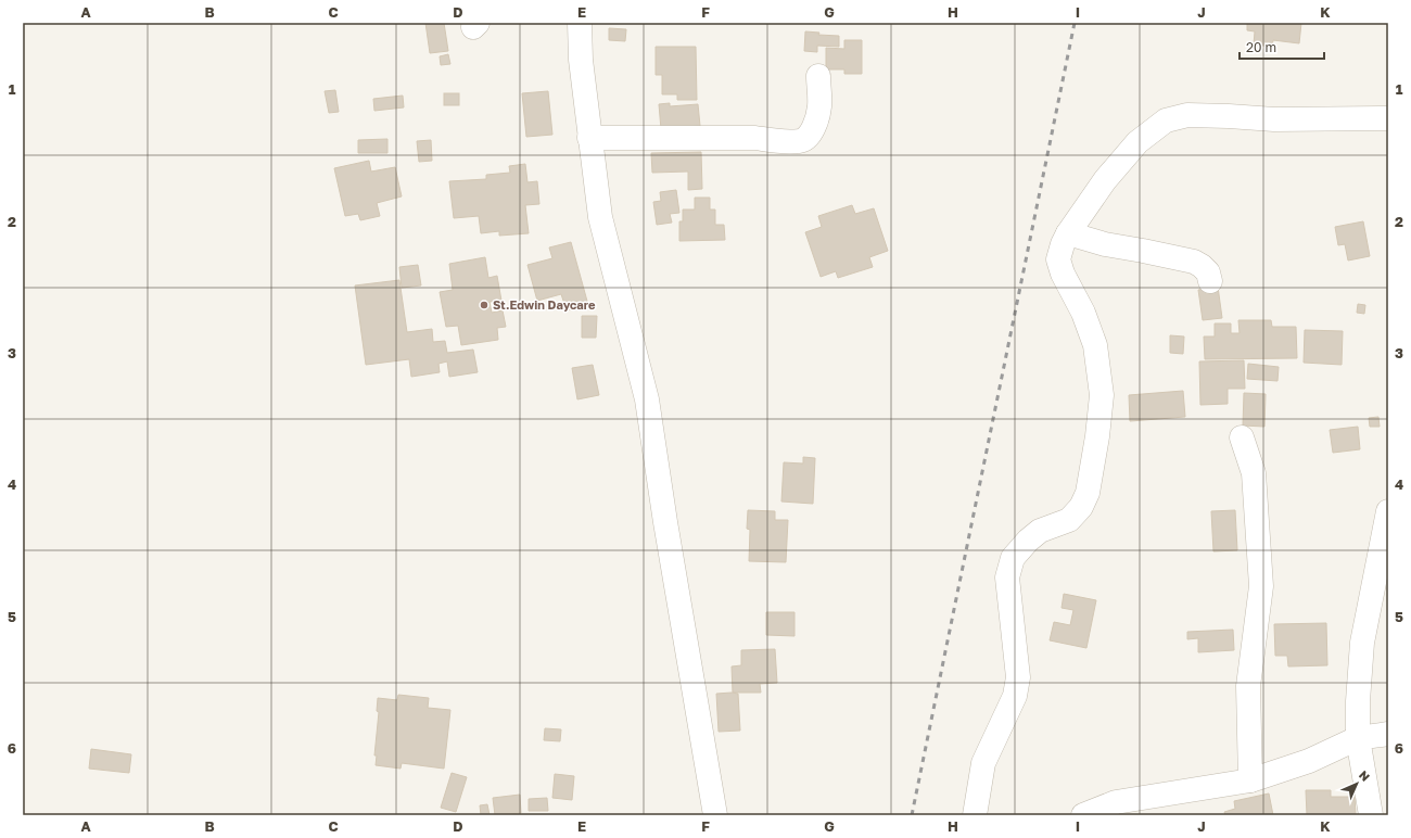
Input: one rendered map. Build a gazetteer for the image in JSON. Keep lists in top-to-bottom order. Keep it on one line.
{"places":["St.Edwin Daycare"],"scale_bar":"20 m","north":"top right","grid":{"columns":["A","B","C","D","E","F","G","H","I","J","K"],"rows":["1","2","3","4","5","6"]}}
